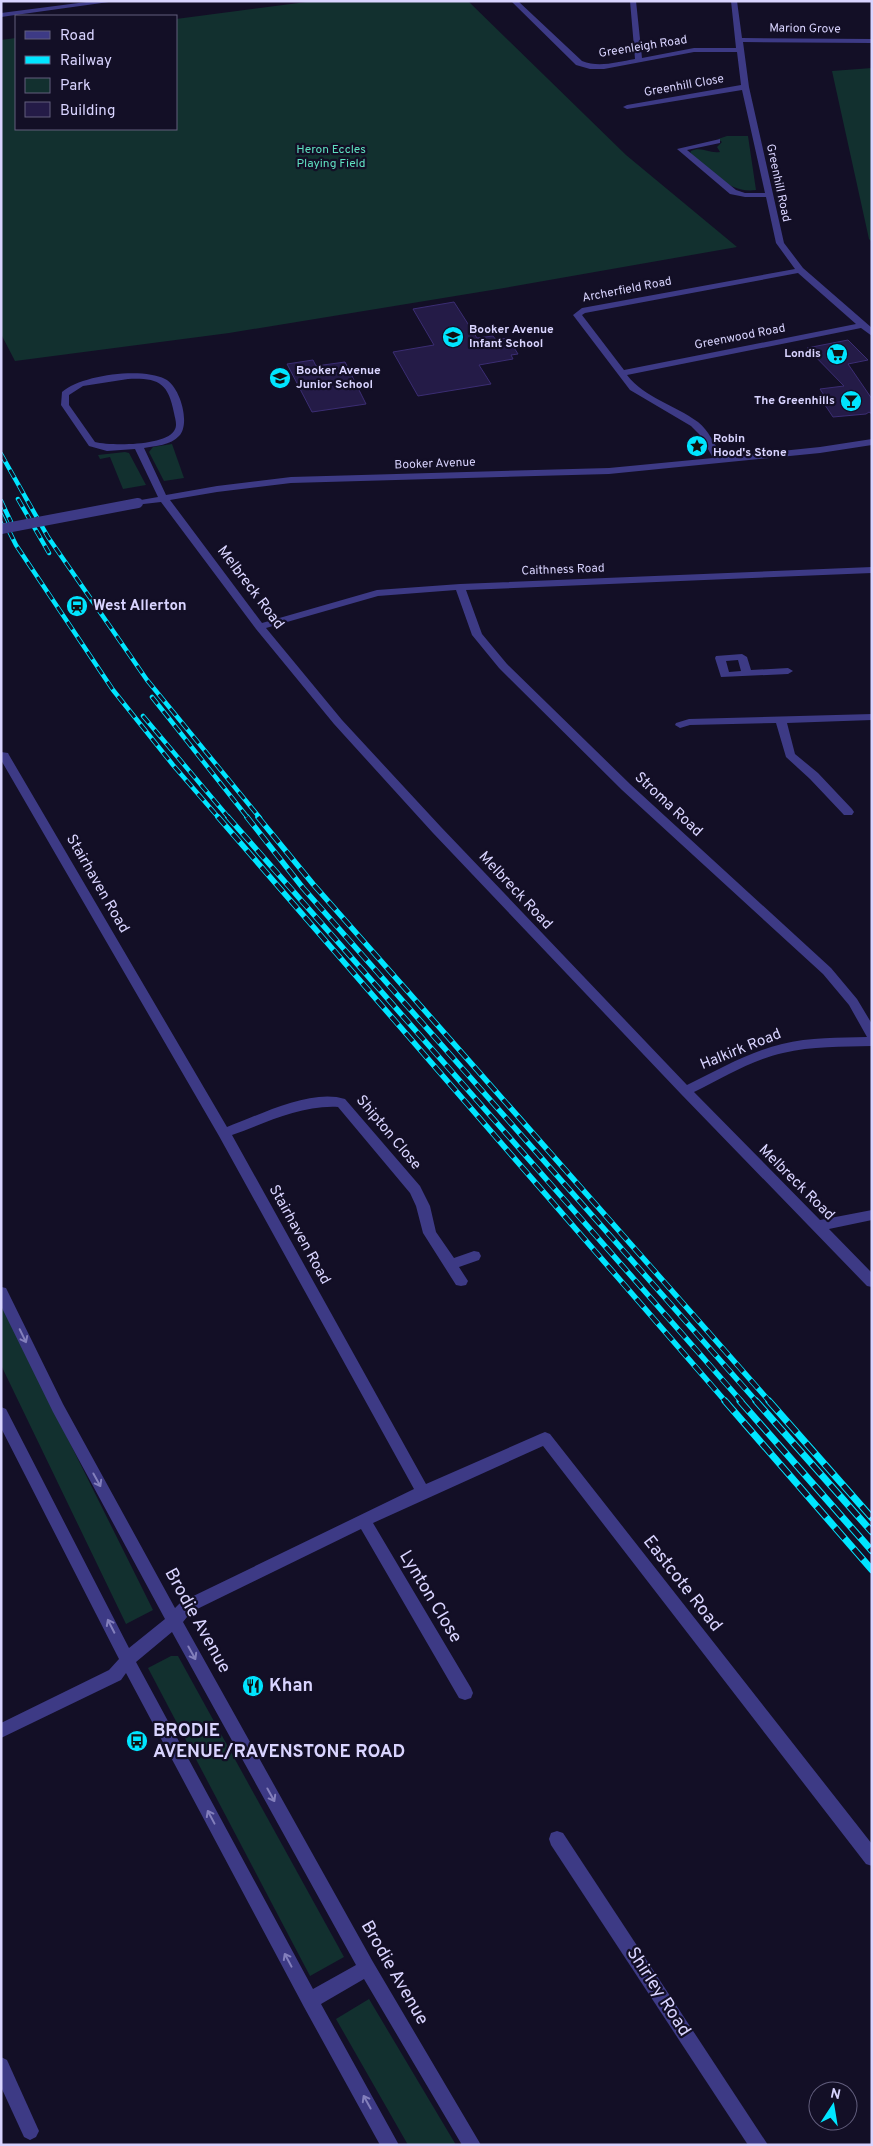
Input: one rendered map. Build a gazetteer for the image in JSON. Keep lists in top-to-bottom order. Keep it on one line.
{"streets":{"street":["Marion Grove","Greenleigh Road","Greenhill Close","Greenhill Road","Archerfield Road","Greenwood Road","Booker Avenue","Caithness Road","Melbreck Road","Stroma Road","Stairhaven Road","Halkirk Road","Shipton Close","Eastcote Road","Lynton Close","Brodie Avenue","Shirley Road"]},"crossings":[["Marion Grove","Greenhill Road"],["Greenleigh Road","Greenhill Road"],["Greenhill Close","Greenhill Road"],["Greenhill Road","Archerfield Road"],["Greenhill Road","Greenwood Road"],["Archerfield Road","Greenwood Road"],["Archerfield Road","Booker Avenue"],["Booker Avenue","Melbreck Road"],["Caithness Road","Melbreck Road"],["Caithness Road","Stroma Road"],["Melbreck Road","Halkirk Road"],["Stairhaven Road","Shipton Close"],["Stairhaven Road","Eastcote Road"]],"parks":["Heron Eccles Playing Field"],"places":{"school or university":["Booker Avenue Infant School","Booker Avenue Junior School"],"supermarket":["Londis"],"bar":["The Greenhills"],"place":["Robin Hood's Stone"],"station":["West Allerton"],"restaurant":["Khan"],"bus stop":["BRODIE AVENUE/RAVENSTONE ROAD"]},"legend":["Road","Railway","Park","Building"],"north":"top"}
